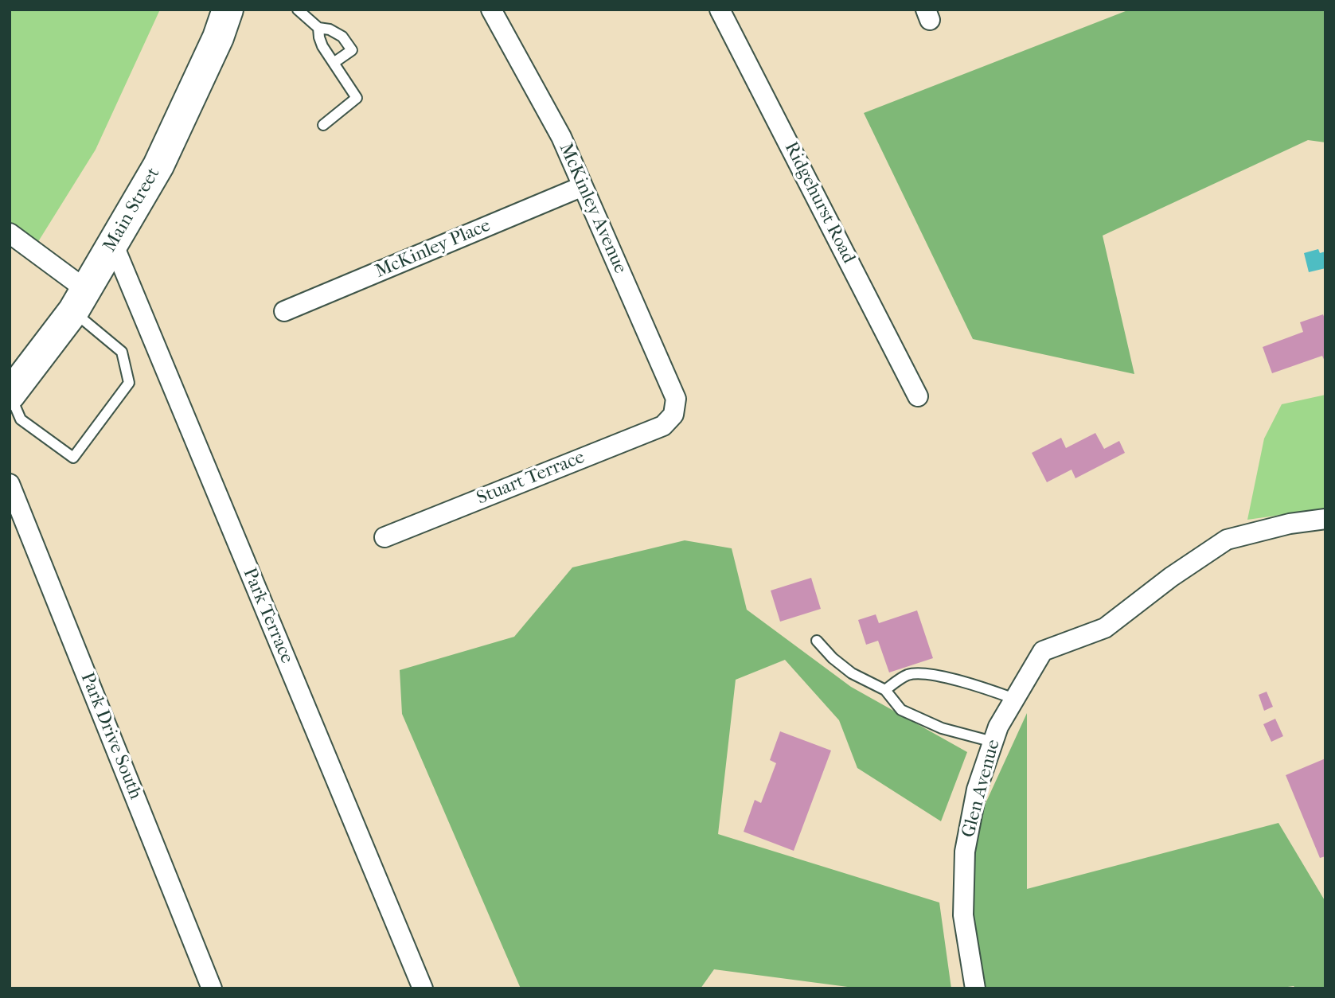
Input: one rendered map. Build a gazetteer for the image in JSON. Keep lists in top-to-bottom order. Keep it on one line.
{"streets":{"main road":["Main Street"],"street":["Ridgehurst Road","McKinley Avenue","McKinley Place","Stuart Terrace","Park Terrace","Park Drive South","Glen Avenue"]},"crossings":[["McKinley Avenue","McKinley Place"],["McKinley Avenue","Stuart Terrace"],["Main Street","Park Terrace"]]}
